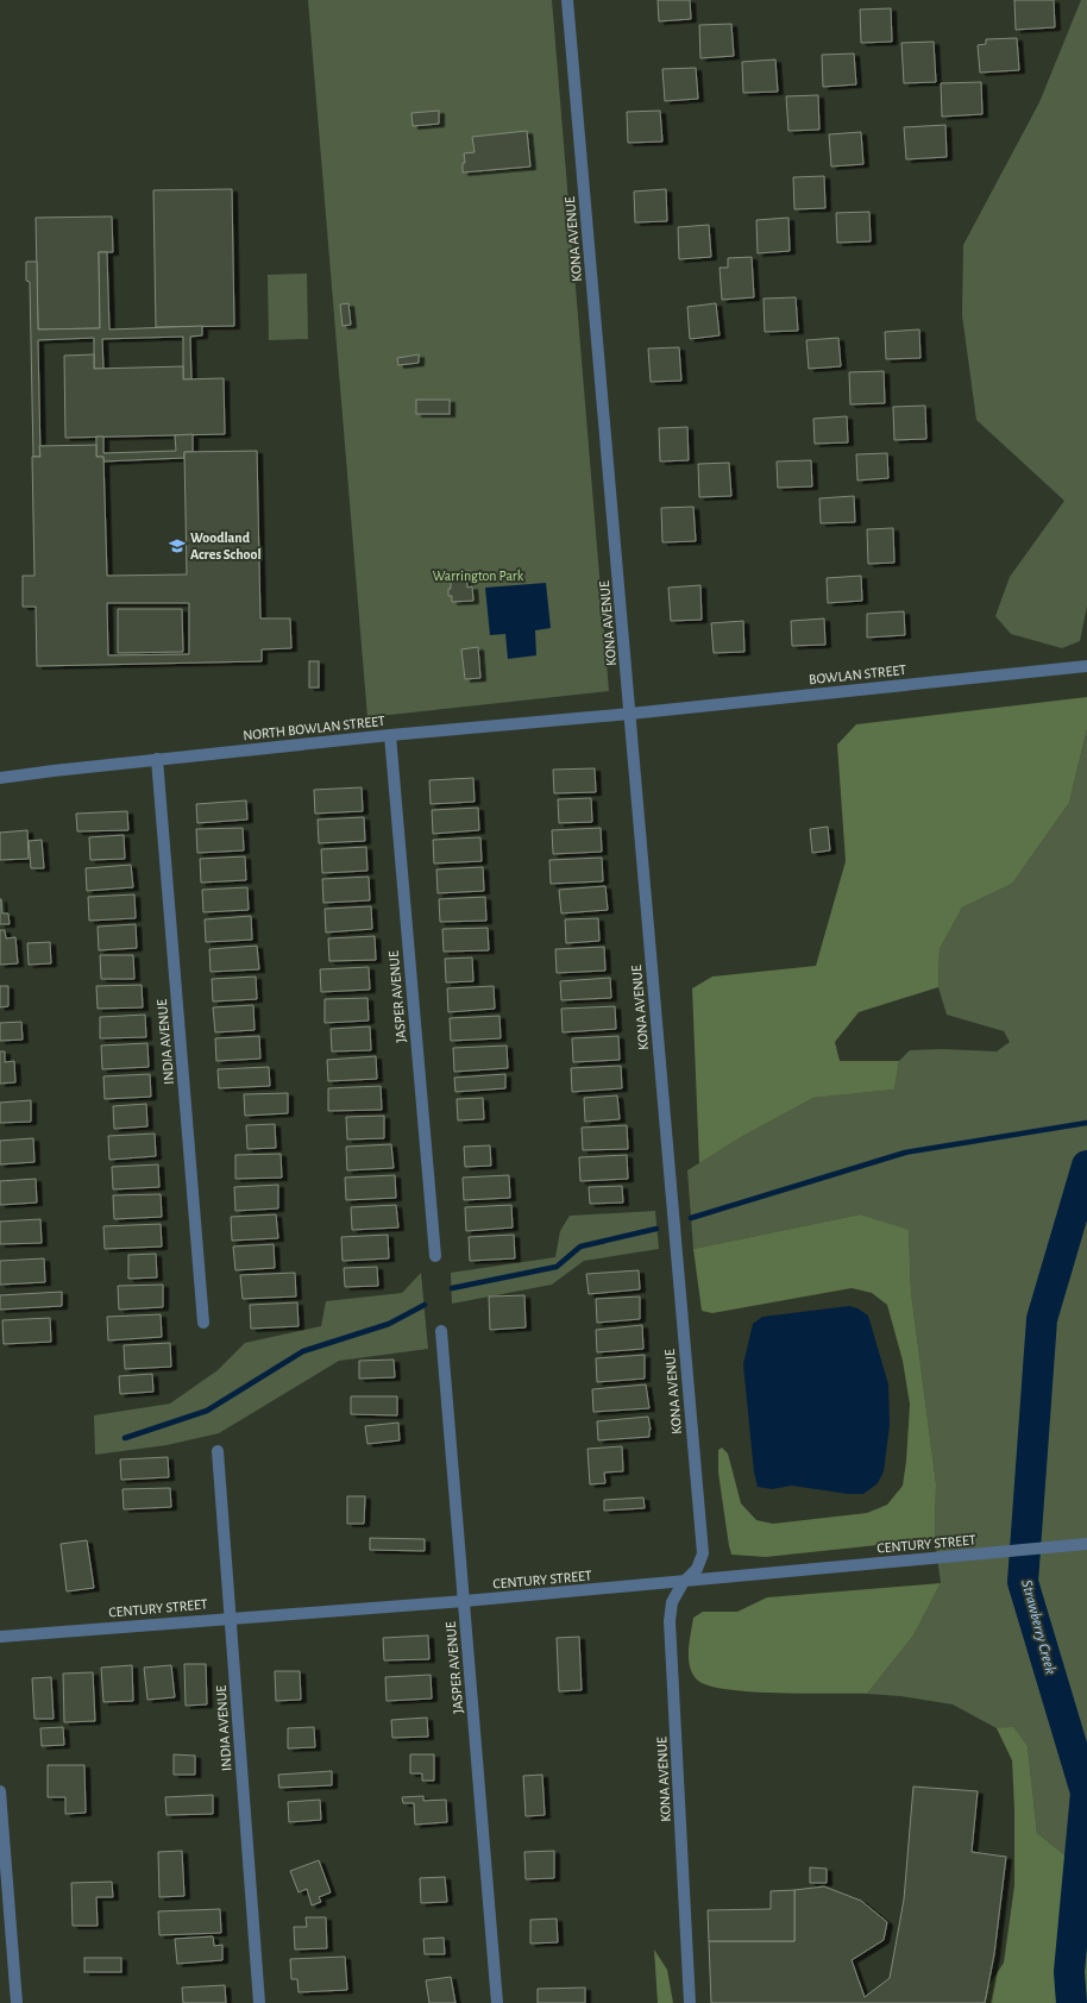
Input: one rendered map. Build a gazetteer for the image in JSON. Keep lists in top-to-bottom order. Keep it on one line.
{"streets":{"street":["KONA AVENUE","BOWLAN STREET","NORTH BOWLAN STREET","JASPER AVENUE","INDIA AVENUE","CENTURY STREET"]},"crossings":[["KONA AVENUE","BOWLAN STREET"],["KONA AVENUE","NORTH BOWLAN STREET"],["KONA AVENUE","CENTURY STREET"],["BOWLAN STREET","NORTH BOWLAN STREET"],["NORTH BOWLAN STREET","JASPER AVENUE"],["NORTH BOWLAN STREET","INDIA AVENUE"],["JASPER AVENUE","CENTURY STREET"],["INDIA AVENUE","CENTURY STREET"]],"water":["Strawberry Creek"],"parks":["Warrington Park"],"places":{"school or university":["Woodland Acres School"]}}
